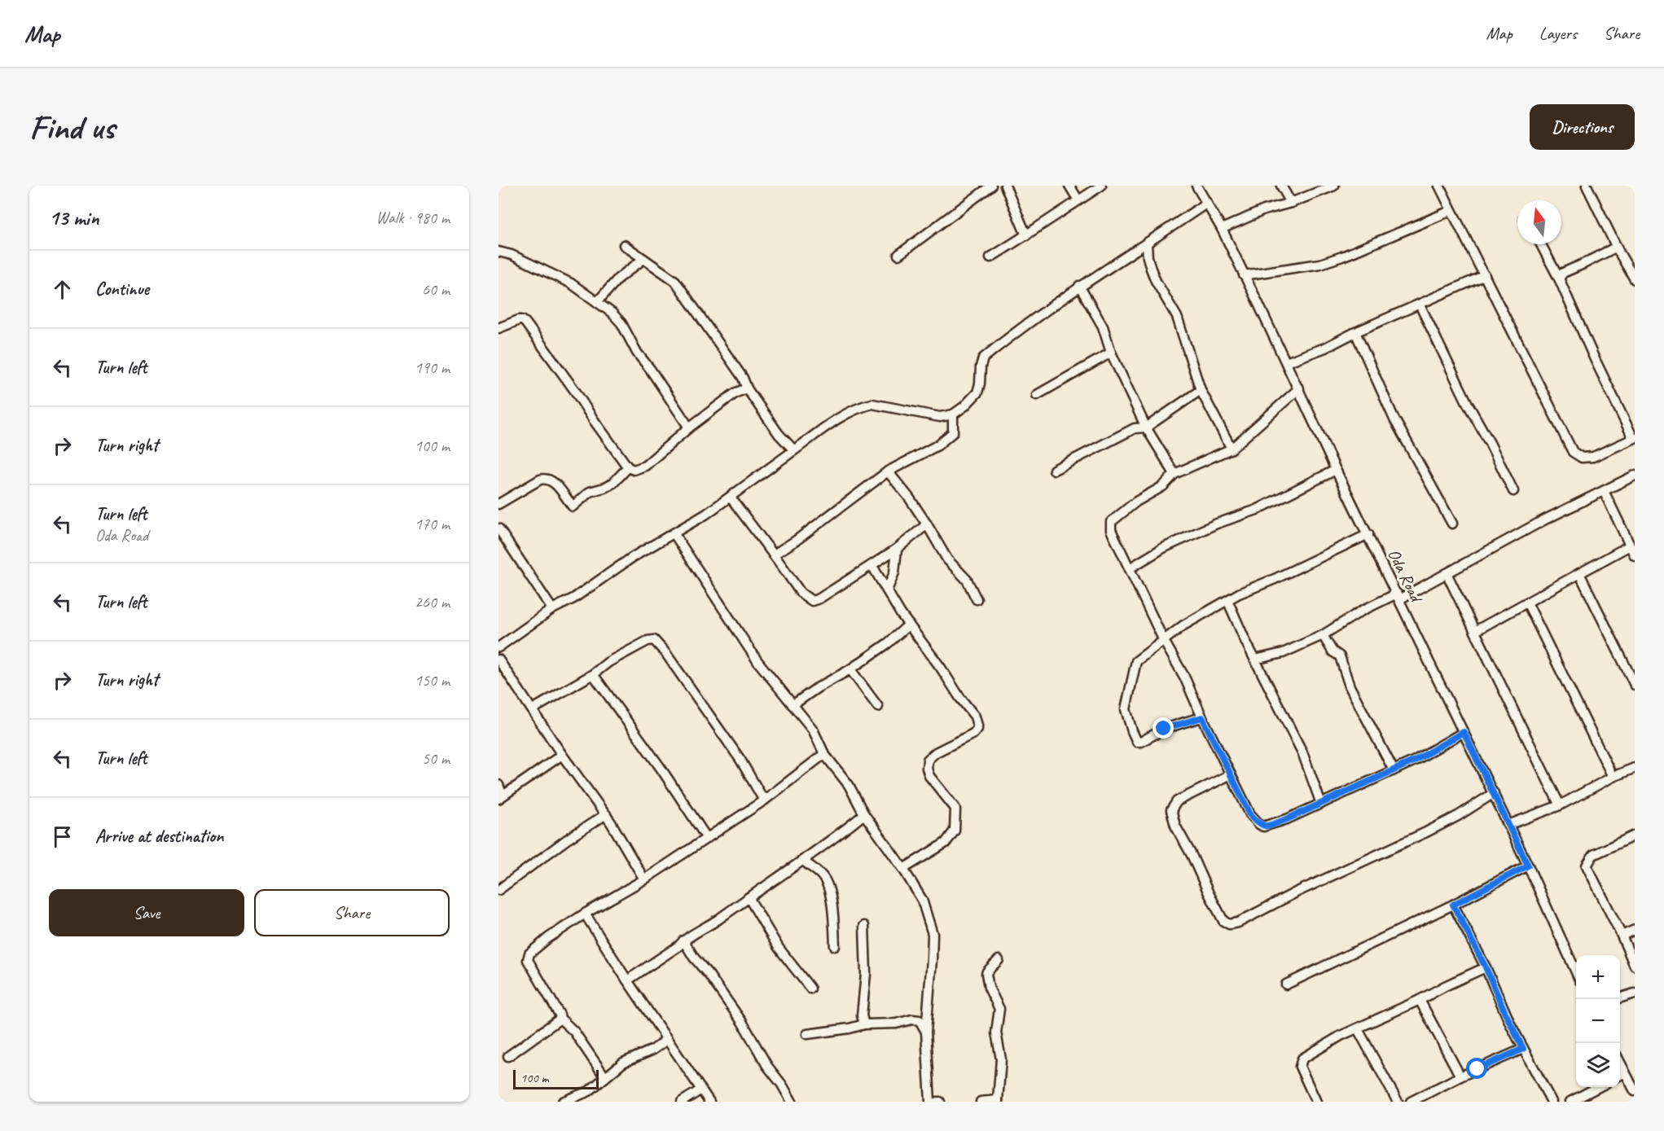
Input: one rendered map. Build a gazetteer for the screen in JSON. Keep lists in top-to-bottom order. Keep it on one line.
{"streets":{"street":["Oda Road"]},"scale_bar":"100 m","north":"top","page":{"header":"Map","nav":["Map","Layers","Share"],"buttons":["Directions",["Save","Share"]],"title":"Find us","heading":["13 min","Walk · 980 m"],"list":[["Continue","60 m"],["Turn left","190 m"],["Turn right","100 m"],["Turn left","Oda Road","170 m"],["Turn left","260 m"],["Turn right","150 m"],["Turn left","50 m"],"Arrive at destination"],"map_buttons":["+","−"],"scale":"100 m"}}
